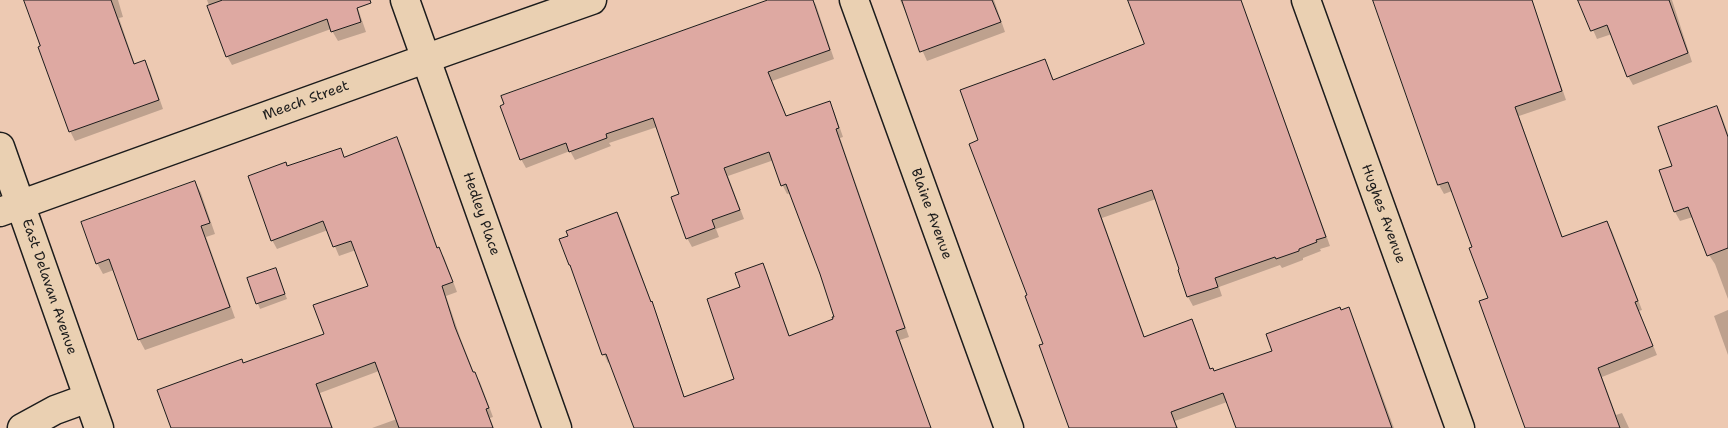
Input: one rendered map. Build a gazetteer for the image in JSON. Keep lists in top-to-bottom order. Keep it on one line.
{"streets":{"street":["Meech Street","Hedley Place","Blaine Avenue","Hughes Avenue","East Delavan Avenue"]},"crossings":[["Meech Street","Hedley Place"],["Meech Street","East Delavan Avenue"]]}
